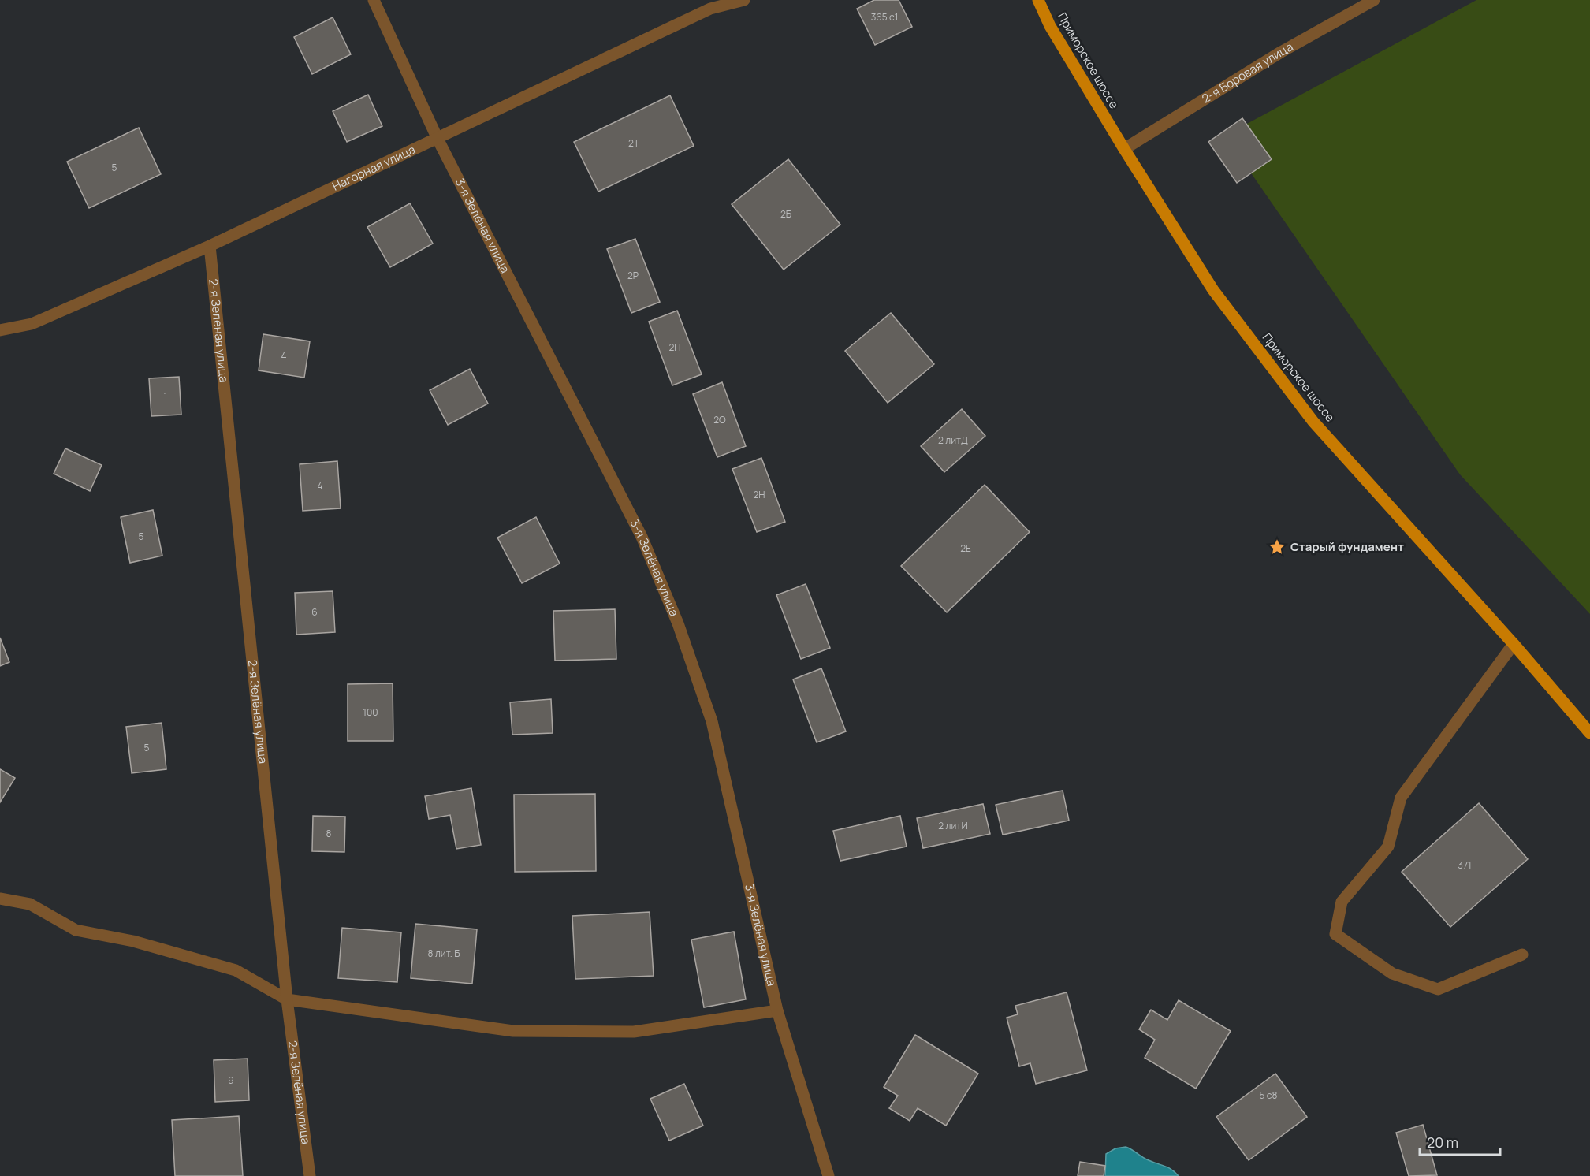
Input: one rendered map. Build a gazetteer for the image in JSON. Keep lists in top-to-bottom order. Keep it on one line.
{"streets":{"main road":["Приморское шоссе"],"street":["2-я Боровая улица","Нагорная улица","3-я Зелёная улица","2-я Зелёная улица"]},"crossings":[["Приморское шоссе","2-я Боровая улица"],["Нагорная улица","3-я Зелёная улица"],["Нагорная улица","2-я Зелёная улица"]],"places":{"place":["Старый фундамент"]},"house_numbers":["365 с1","2Т","5","2Б","2Р","2П","4","1","2О","2 литД","4","2Н","5","2Е","6","100","5","2 литИ","8","371","8 лит. Б","9","5 с8"],"scale_bar":"20 m"}
